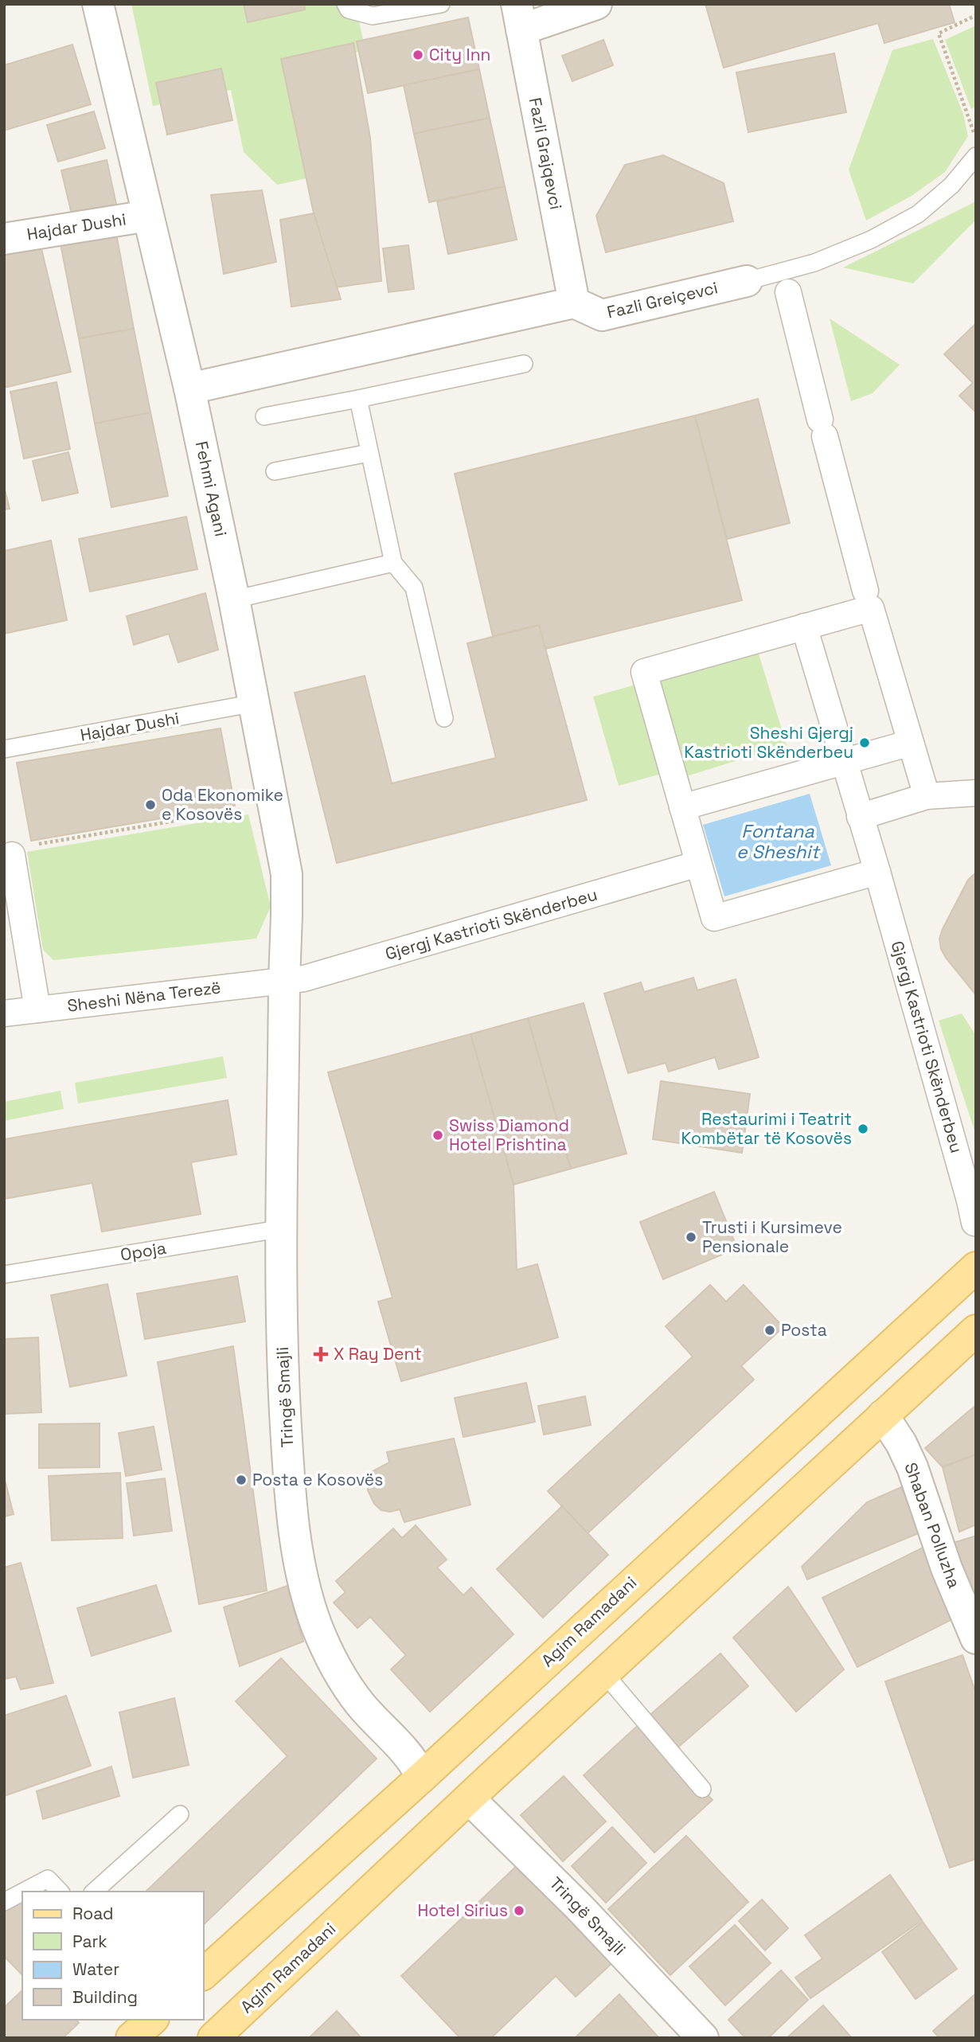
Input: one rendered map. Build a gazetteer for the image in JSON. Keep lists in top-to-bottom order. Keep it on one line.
{"streets":{"main road":["Agim Ramadani"],"street":["Fazli Grajqevci","Hajdar Dushi","Fazli Greiçevci","Fehmi Agani","Gjergj Kastrioti Skënderbeu","Sheshi Nëna Terezë","Tringë Smajli","Shaban Polluzha"],"lane":["Opoja"]},"crossings":[["Fazli Grajqevci","Fazli Greiçevci"],["Hajdar Dushi","Fehmi Agani"],["Fehmi Agani","Gjergj Kastrioti Skënderbeu"],["Fehmi Agani","Sheshi Nëna Terezë"],["Fehmi Agani","Tringë Smajli"],["Gjergj Kastrioti Skënderbeu","Sheshi Nëna Terezë"],["Gjergj Kastrioti Skënderbeu","Tringë Smajli"],["Sheshi Nëna Terezë","Tringë Smajli"],["Opoja","Tringë Smajli"],["Tringë Smajli","Agim Ramadani"],["Shaban Polluzha","Agim Ramadani"]],"water":["Fontana e Sheshit"],"places":{"other":["City Inn","Sheshi Gjergj Kastrioti Skënderbeu","Oda Ekonomike e Kosovës","Restaurimi i Teatrit Kombëtar të Kosovës","Swiss Diamond Hotel Prishtina","Trusti i Kursimeve Pensionale","Posta","Posta e Kosovës","Hotel Sirius"],"health":["X Ray Dent"]},"legend":["Road","Park","Water","Building"]}
